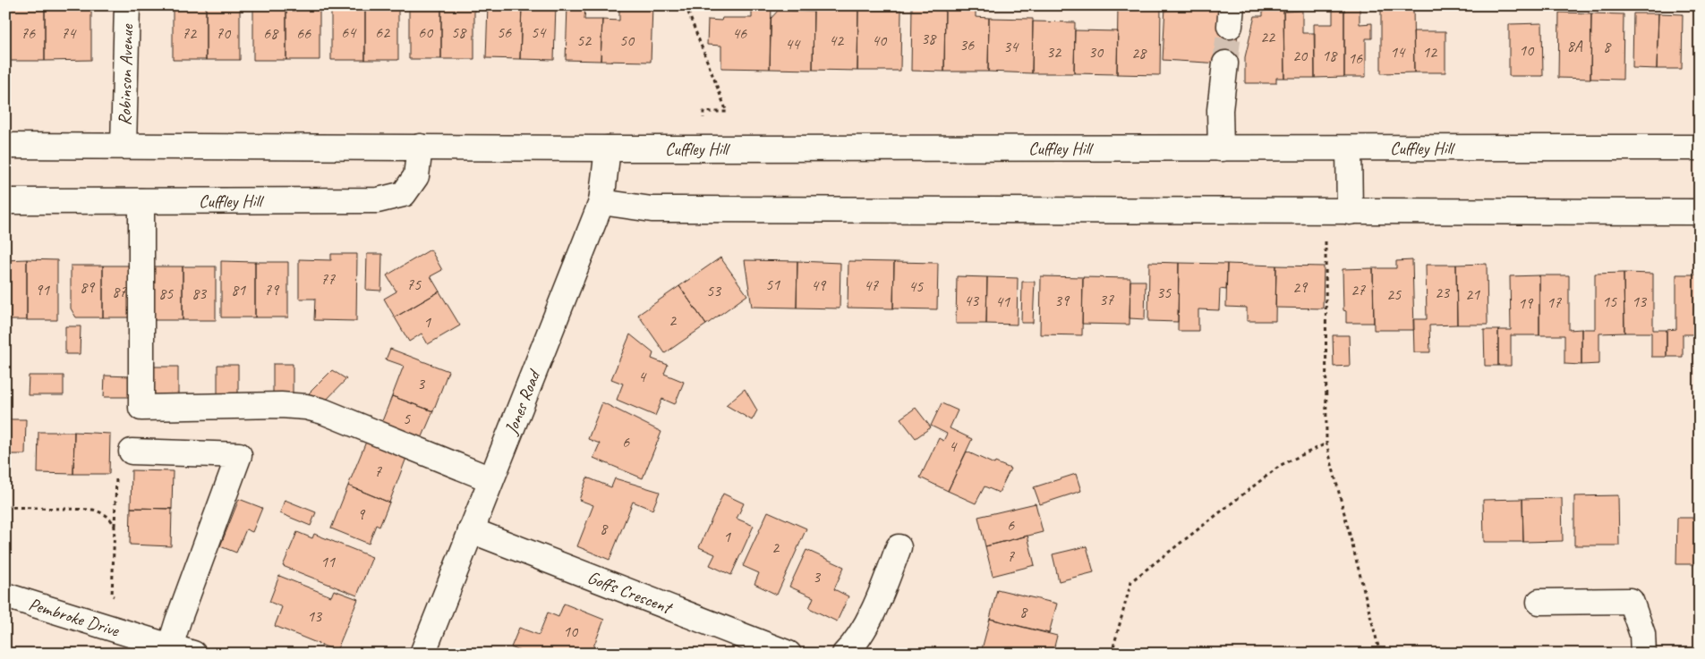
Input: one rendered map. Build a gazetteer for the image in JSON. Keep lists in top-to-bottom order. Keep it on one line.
{"streets":{"street":["Robinson Avenue","Cuffley Hill","Jones Road","Goffs Crescent","Pembroke Drive"]},"crossings":[["Robinson Avenue","Cuffley Hill"],["Cuffley Hill","Jones Road"],["Jones Road","Goffs Crescent"]],"house_numbers":["64","62","60","58","56","54","76","74","72","70","68","66","46","22","38","52","50","42","40","44","36","8A","34","8","10","32","30","14","12","28","20","18","16","77","75","51","49","47","45","89","29","91","81","79","27","53","87","35","23","85","83","25","21","37","43","39","41","15","13","17","19","2","1","4","3","5","6","4","7","9","6","8","1","2","7","11","3","8","13","10"]}
